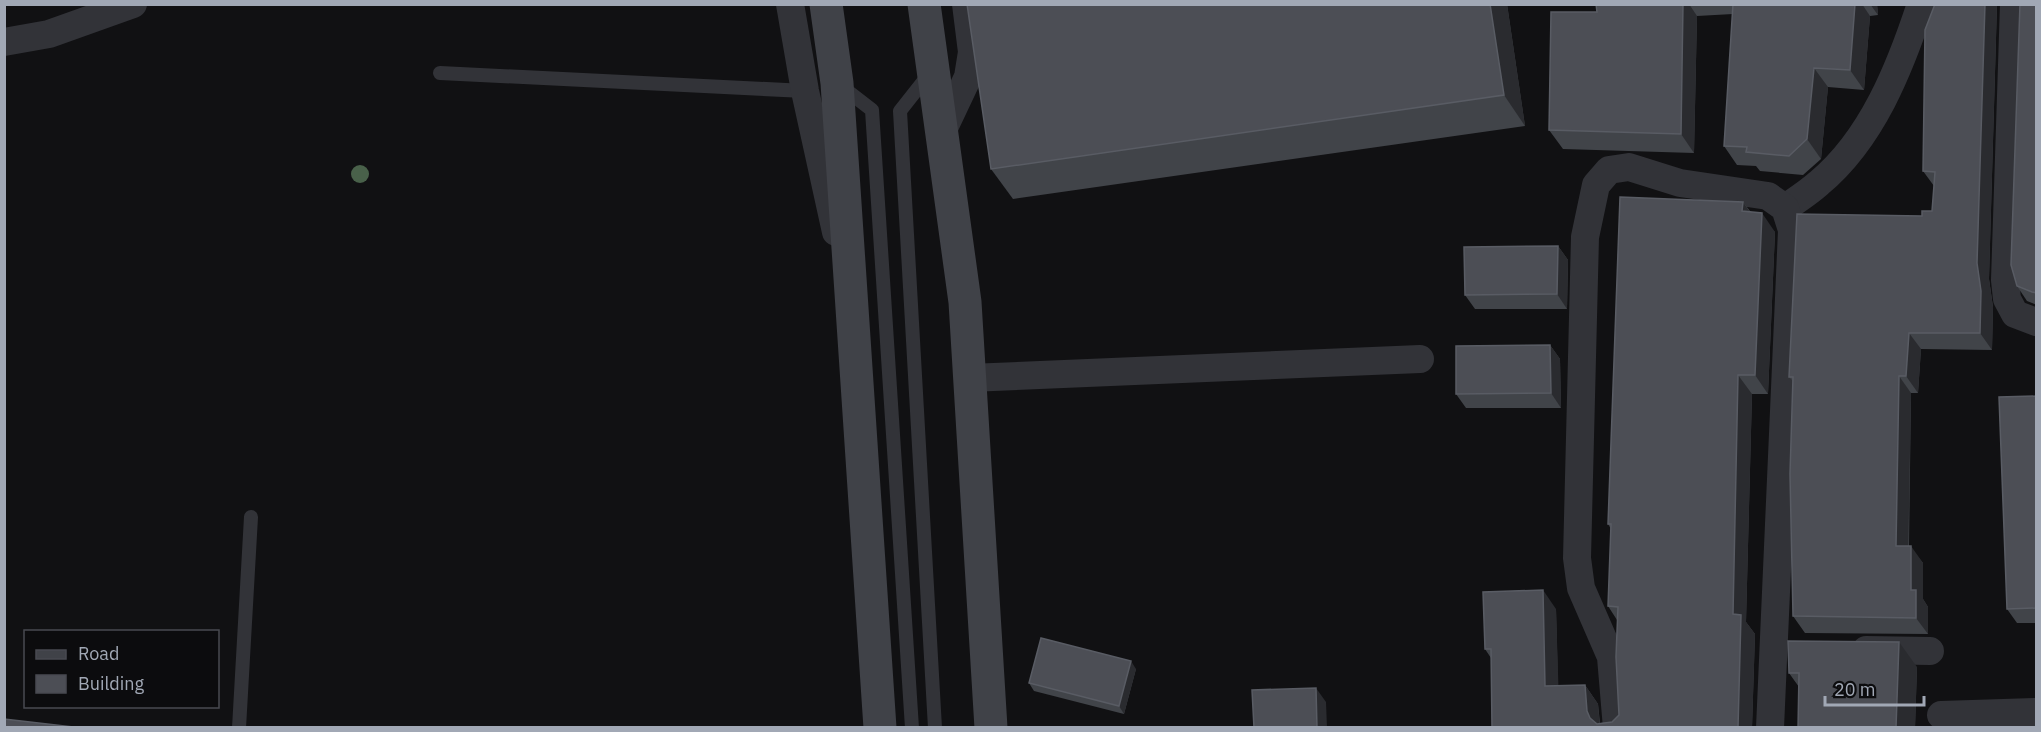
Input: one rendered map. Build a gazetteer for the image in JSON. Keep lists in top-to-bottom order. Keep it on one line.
{"legend":["Road","Building"],"scale_bar":"20 m"}
